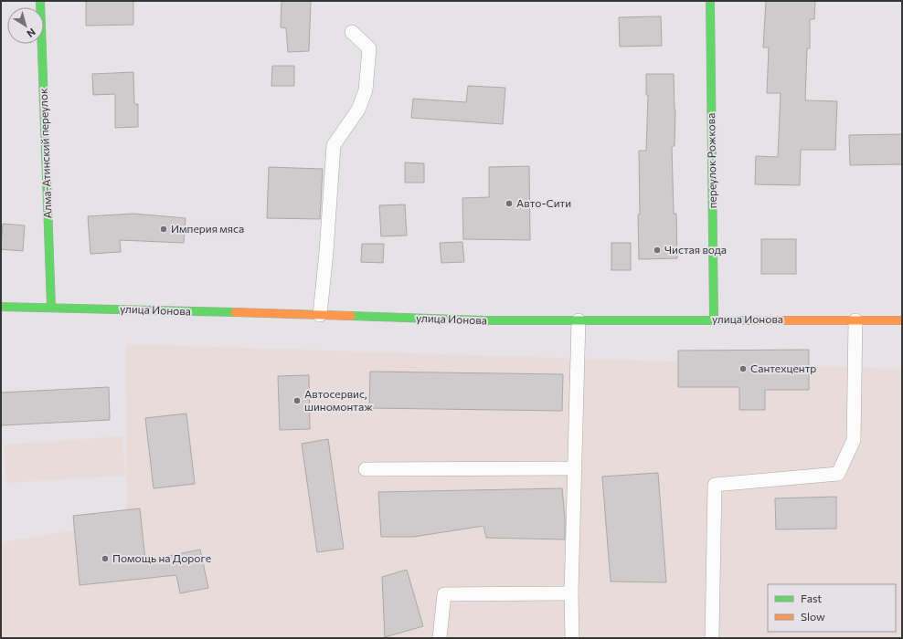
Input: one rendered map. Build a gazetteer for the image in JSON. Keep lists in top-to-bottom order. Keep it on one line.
{"streets":{"main road":["Алма-Атинский переулок","переулок Рожкова","улица Ионова"]},"crossings":[["Алма-Атинский переулок","улица Ионова"],["переулок Рожкова","улица Ионова"]],"places":["Авто-Сити","Империя мяса","Чистая вода","Сантехцентр","Автосервис, шиномонтаж","Помощь на Дороге"],"legend":["Fast","Slow"],"north":"bottom right"}
